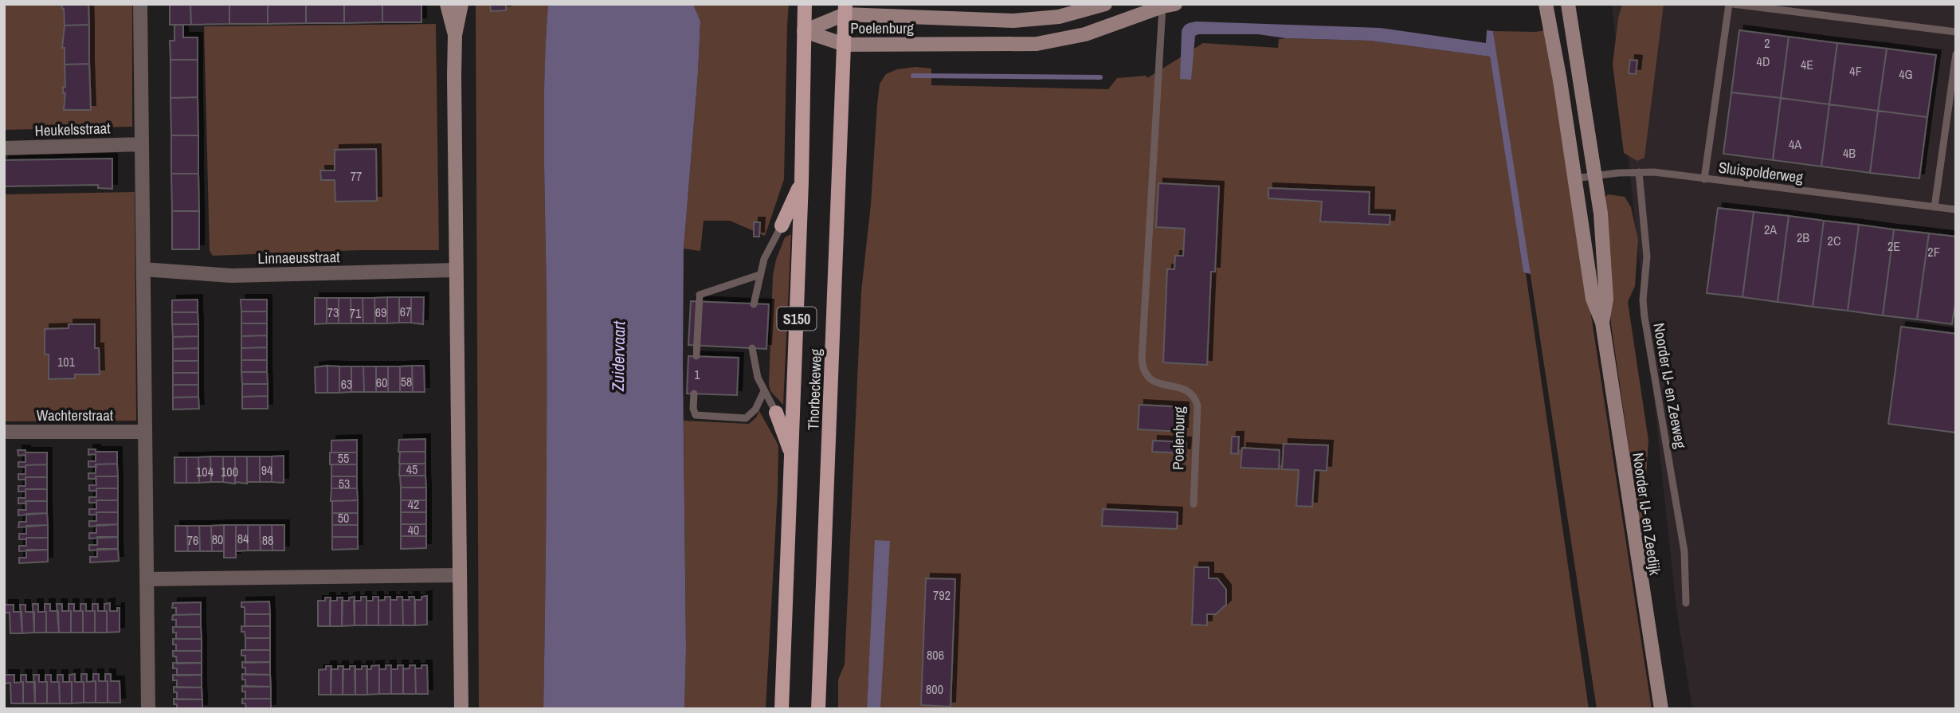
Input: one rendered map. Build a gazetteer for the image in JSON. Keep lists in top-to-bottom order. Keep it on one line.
{"streets":{"main road":["S150","Thorbeckeweg"],"street":["Poelenburg","Heukelsstraat","Linnaeusstraat","Wachterstraat","Noorder IJ- en Zeedijk"],"lane":["Sluispolderweg","Noorder IJ- en Zeeweg"]},"crossings":[["Poelenburg","Thorbeckeweg"]],"water":["Zuidervaart"],"house_numbers":["2","4D","4E","4F","4G","4A","4B","77","2A","2B","2C","2E","2F","67","73","69","71","101","1","58","60","63","55","45","94","104","100","53","42","50","40","84","80","76","88","792","806","800"]}
